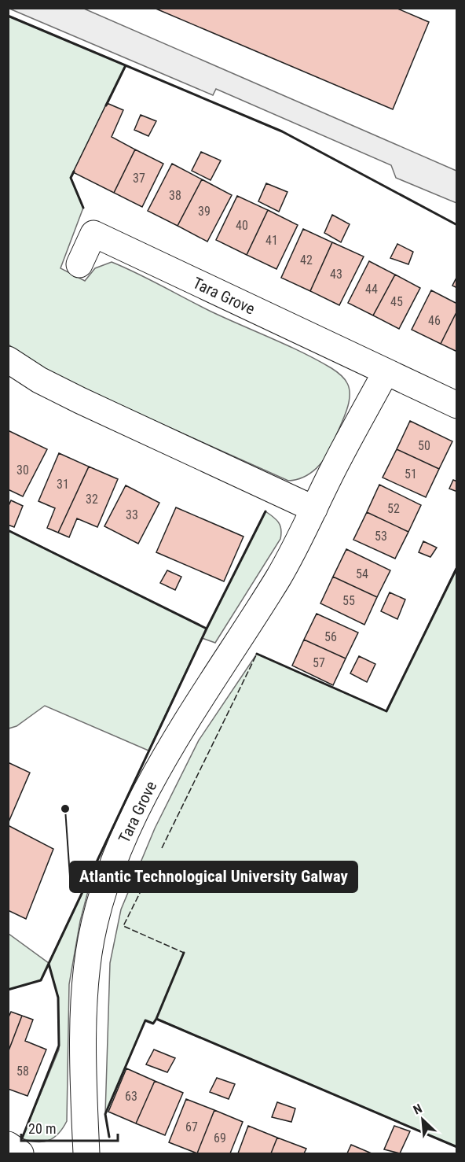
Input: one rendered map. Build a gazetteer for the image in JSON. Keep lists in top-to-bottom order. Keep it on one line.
{"streets":{"street":["Tara Grove"]},"places":["Atlantic Technological University Galway"],"house_numbers":["37","38","39","40","41","42","43","44","45","46","50","30","51","31","32","52","33","53","54","55","56","57","58","63","67","69"],"scale_bar":"20 m","north":"top left"}
